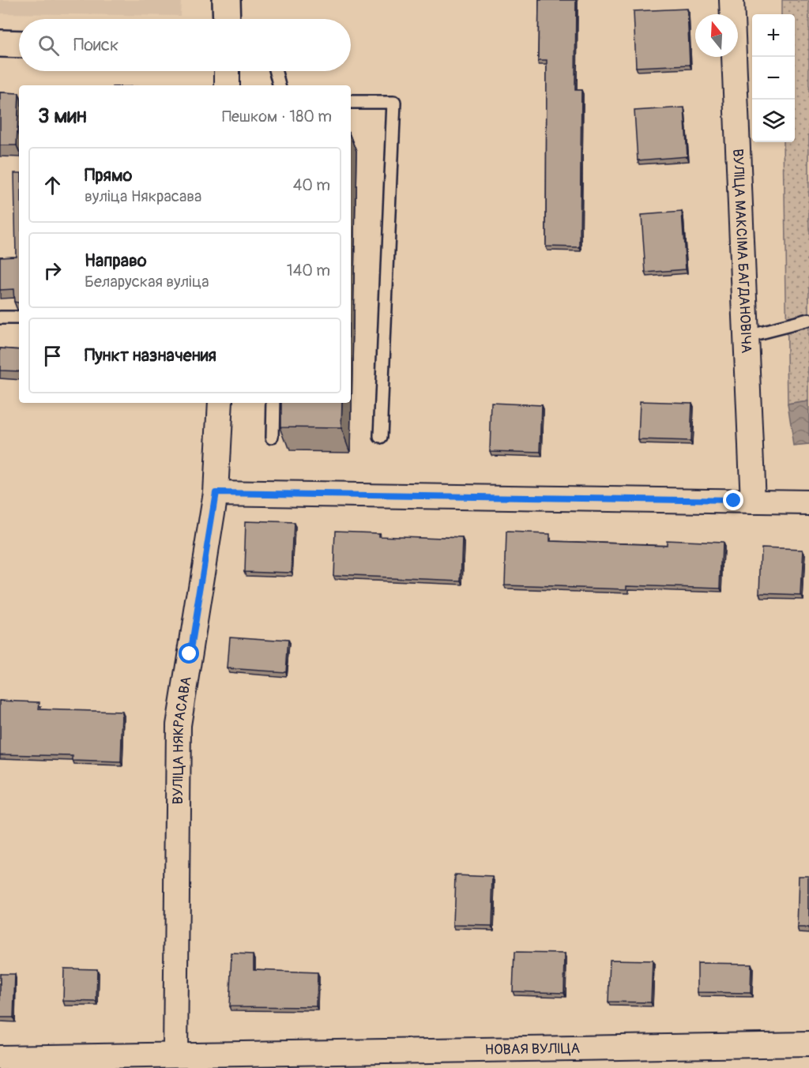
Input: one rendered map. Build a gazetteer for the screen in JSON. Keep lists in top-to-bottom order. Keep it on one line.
{"streets":{"street":["ВУЛІЦА МАКСІМА БАГДАНОВІЧА","ВУЛІЦА НЯКРАСАВА","НОВАЯ ВУЛІЦА"]},"crossings":[["ВУЛІЦА НЯКРАСАВА","НОВАЯ ВУЛІЦА"]],"north":"top","page":{"map_buttons":["+","−"],"search":"Поиск","heading":["3 мин","Пешком · 180 m"],"list":[["Прямо","вуліца Някрасава","40 m"],["Направо","Беларуская вуліца","140 m"],"Пункт назначения"]}}
